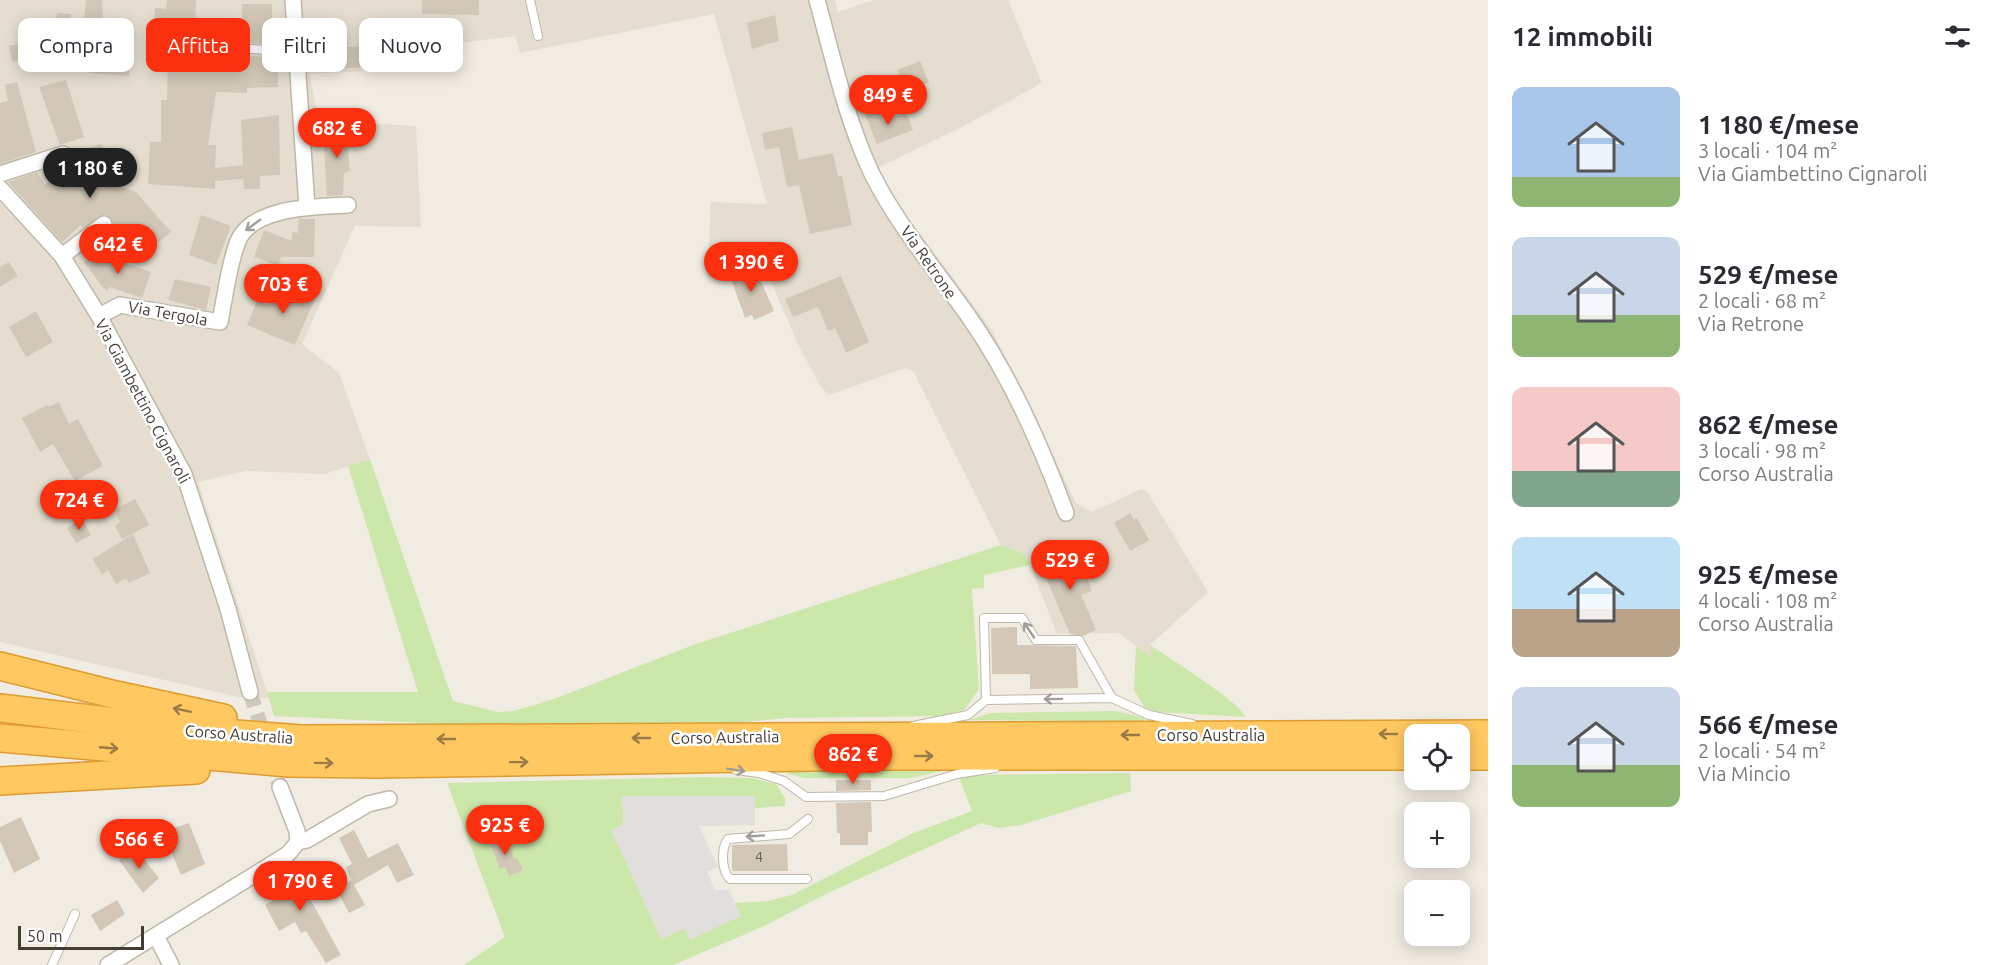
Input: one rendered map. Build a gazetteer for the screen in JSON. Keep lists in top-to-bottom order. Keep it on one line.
{"streets":{"highway":["Corso Australia"],"street":["Via Retrone","Via Tergola","Via Giambettino Cignaroli"]},"crossings":[["Via Tergola","Via Giambettino Cignaroli"]],"one_way":["Via Tergola"],"house_numbers":["4"],"scale_bar":"50 m","page":{"heading":"12 immobili","chip":["Compra","Affitta","Filtri","Nuovo"],"list":[{"name":"1 180 €/mese","note":"3 locali · 104 m² · Via Giambettino Cignaroli"},{"name":"529 €/mese","note":"2 locali · 68 m² · Via Retrone"},{"name":"862 €/mese","note":"3 locali · 98 m² · Corso Australia"},{"name":"925 €/mese","note":"4 locali · 108 m² · Corso Australia"},{"name":"566 €/mese","note":"2 locali · 54 m² · Via Mincio"}],"price":["849 €","682 €","1 180 €","642 €","1 390 €","703 €","724 €","529 €","862 €","925 €","566 €","1 790 €"],"map_buttons":["+","−"],"scale":"50 m"}}
